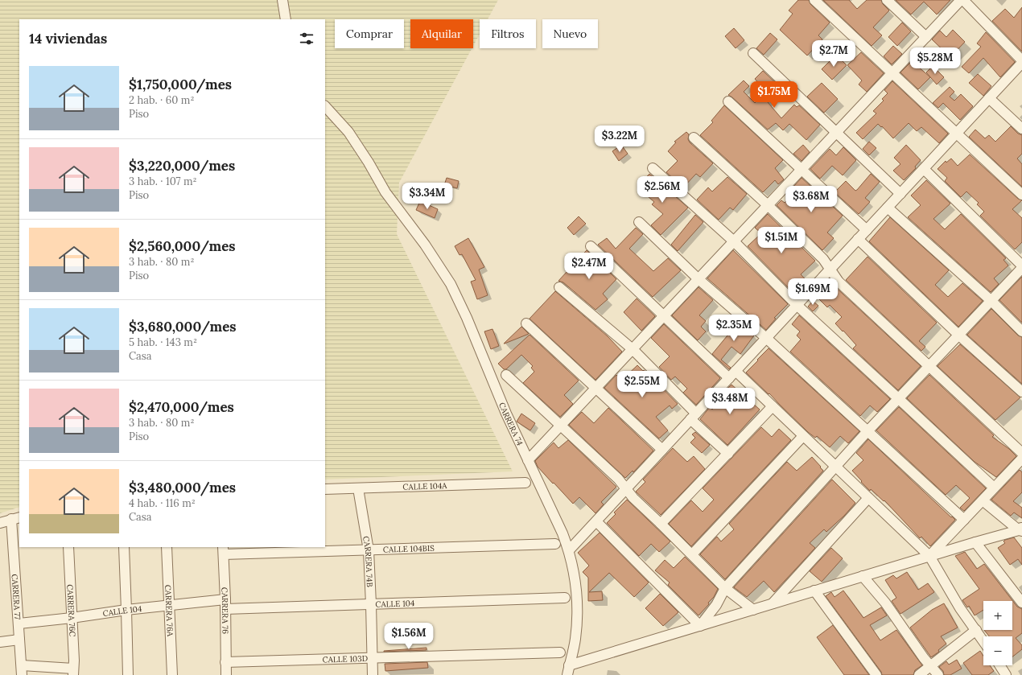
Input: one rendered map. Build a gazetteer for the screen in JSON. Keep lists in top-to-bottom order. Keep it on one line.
{"streets":{"street":["CARRERA 74","CALLE 104A","CALLE 104BIS","CARRERA 74B","CARRERA 77","CALLE 104","CARRERA 76C","CARRERA 76A","CARRERA 76","CALLE 103D"]},"crossings":[["CALLE 104A","CARRERA 74B"],["CALLE 104BIS","CARRERA 74B"],["CALLE 104BIS","CARRERA 76"],["CARRERA 74B","CALLE 104"],["CARRERA 74B","CALLE 103D"],["CARRERA 77","CALLE 104"],["CALLE 104","CARRERA 76C"],["CALLE 104","CARRERA 76A"],["CALLE 104","CARRERA 76"],["CARRERA 76","CALLE 103D"]],"page":{"chip":["Comprar","Alquilar","Filtros","Nuevo"],"heading":"14 viviendas","price":["$2.7M","$5.28M","$1.75M","$3.22M","$2.56M","$3.34M","$3.68M","$1.51M","$2.47M","$1.69M","$2.35M","$2.55M","$3.48M","$1.56M"],"list":[{"name":"$1,750,000/mes","note":"2 hab. · 60 m² · Piso"},{"name":"$3,220,000/mes","note":"3 hab. · 107 m² · Piso"},{"name":"$2,560,000/mes","note":"3 hab. · 80 m² · Piso"},{"name":"$3,680,000/mes","note":"5 hab. · 143 m² · Casa"},{"name":"$2,470,000/mes","note":"3 hab. · 80 m² · Piso"},{"name":"$3,480,000/mes","note":"4 hab. · 116 m² · Casa"}],"map_buttons":["+","−"]}}
